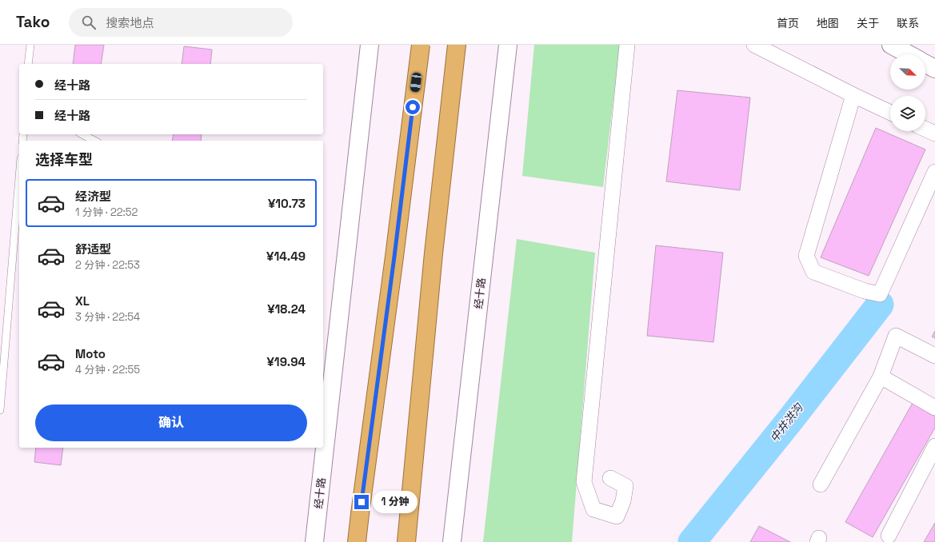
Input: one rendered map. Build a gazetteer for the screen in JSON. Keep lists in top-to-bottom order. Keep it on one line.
{"streets":{"main road":["经十路"]},"water":["中井洪沟"],"north":"bottom right","page":{"header":"Tako","search":"搜索地点","nav":["首页","地图","关于","联系"],"banner":["经十路","经十路"],"heading":"选择车型","list":[{"name":"经济型","note":"1 分钟 · 22:52","value":"¥10.73"},{"name":"舒适型","note":"2 分钟 · 22:53","value":"¥14.49"},{"name":"XL","note":"3 分钟 · 22:54","value":"¥18.24"},{"name":"Moto","note":"4 分钟 · 22:55","value":"¥19.94"}],"buttons":"确认","bubble":"1 分钟"}}
